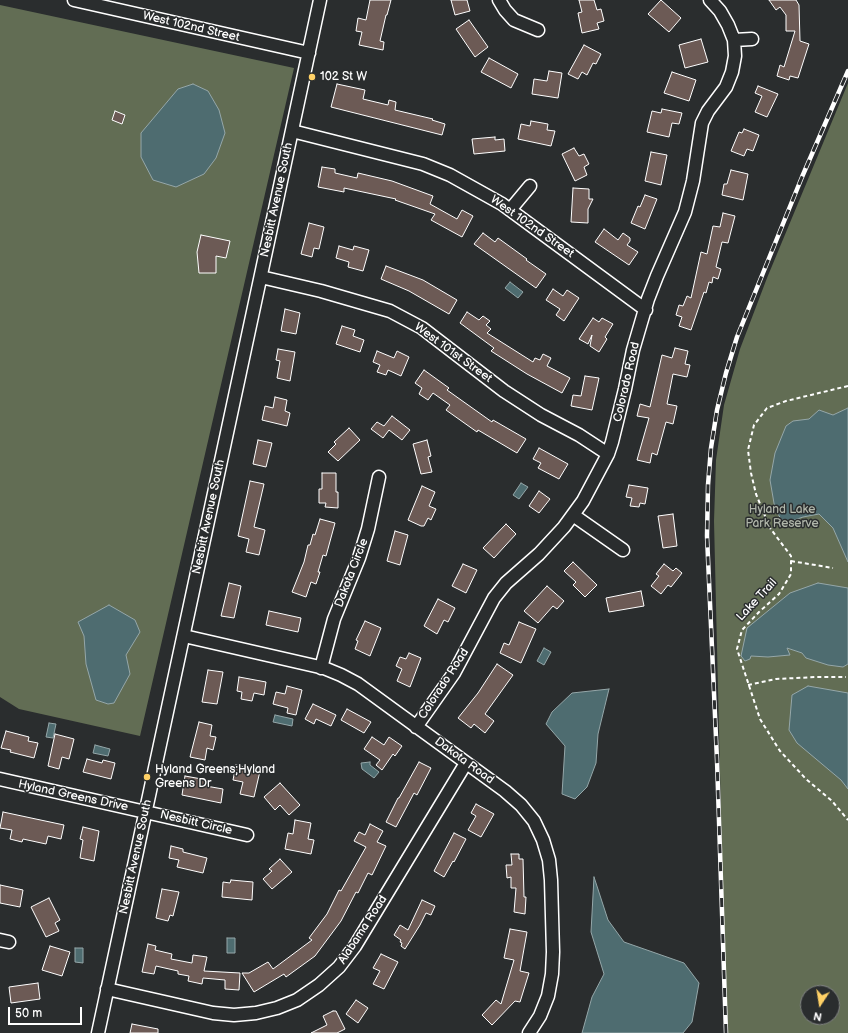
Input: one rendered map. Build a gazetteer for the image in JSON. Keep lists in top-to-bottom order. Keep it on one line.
{"streets":{"street":["West 102nd Street","Nesbitt Avenue South","West 101st Street","Colorado Road","Dakota Circle","Dakota Road","Hyland Greens Drive","Nesbitt Circle","Alabama Road"],"path":["Lake Trail"]},"crossings":[["West 102nd Street","Nesbitt Avenue South"],["West 102nd Street","Colorado Road"],["Nesbitt Avenue South","West 101st Street"],["Nesbitt Avenue South","Dakota Road"],["Nesbitt Avenue South","Hyland Greens Drive"],["Nesbitt Avenue South","Nesbitt Circle"],["Nesbitt Avenue South","Alabama Road"],["West 101st Street","Colorado Road"],["Colorado Road","Dakota Road"],["Dakota Circle","Dakota Road"],["Dakota Road","Alabama Road"],["Hyland Greens Drive","Nesbitt Circle"]],"parks":["Hyland Lake Park Reserve"],"places":["102 St W","Hyland Greens;Hyland Greens Dr"],"scale_bar":"50 m","north":"bottom"}
